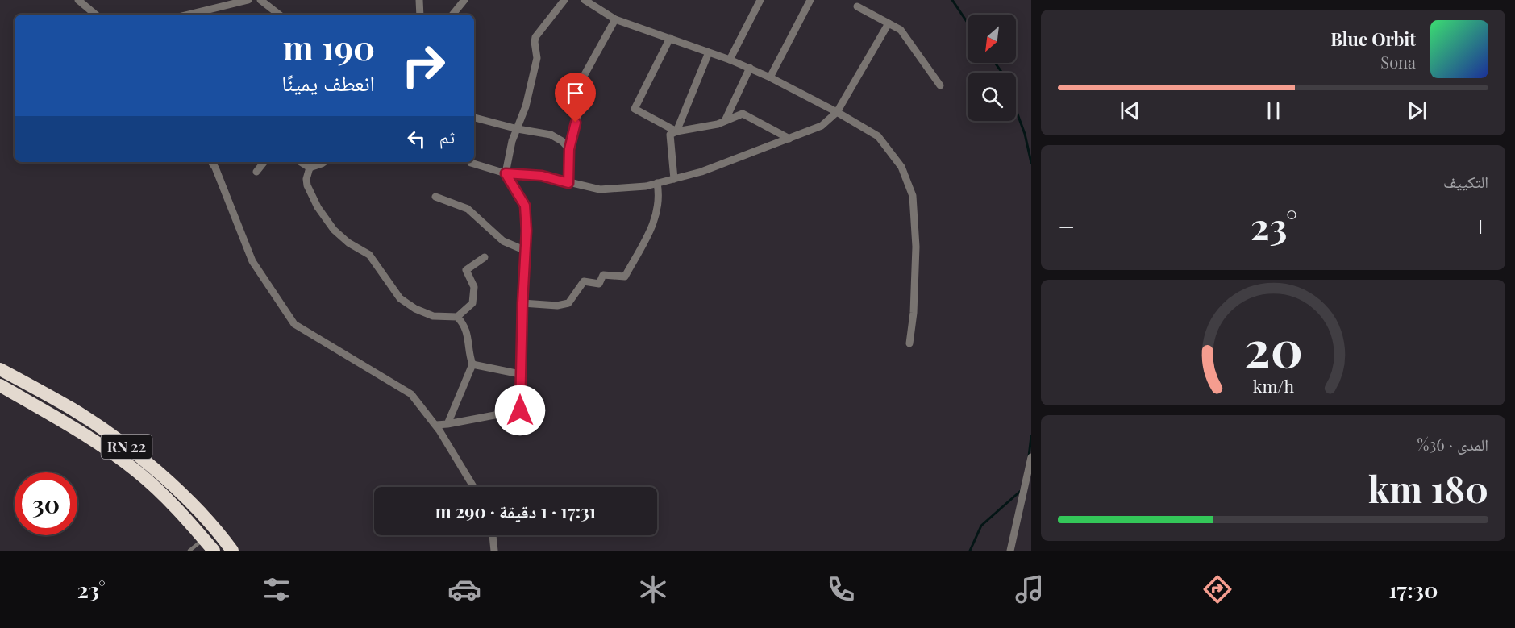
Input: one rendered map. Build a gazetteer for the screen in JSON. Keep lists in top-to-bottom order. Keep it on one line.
{"streets":{"highway":["RN 22"]},"north":"bottom left","page":{"turn":["190 m","انعطف يمينًا"],"song":["Blue Orbit","Sona"],"then":"ثم","tile":["التكييف",["المدى · 36%","180 km"]],"heat":["−","23°","+"],"limit":"30","trip":"17:31 · 1 دقيقة · 290 m","tabs":["17:30","23°"],"gauge":["20","km/h"]}}
